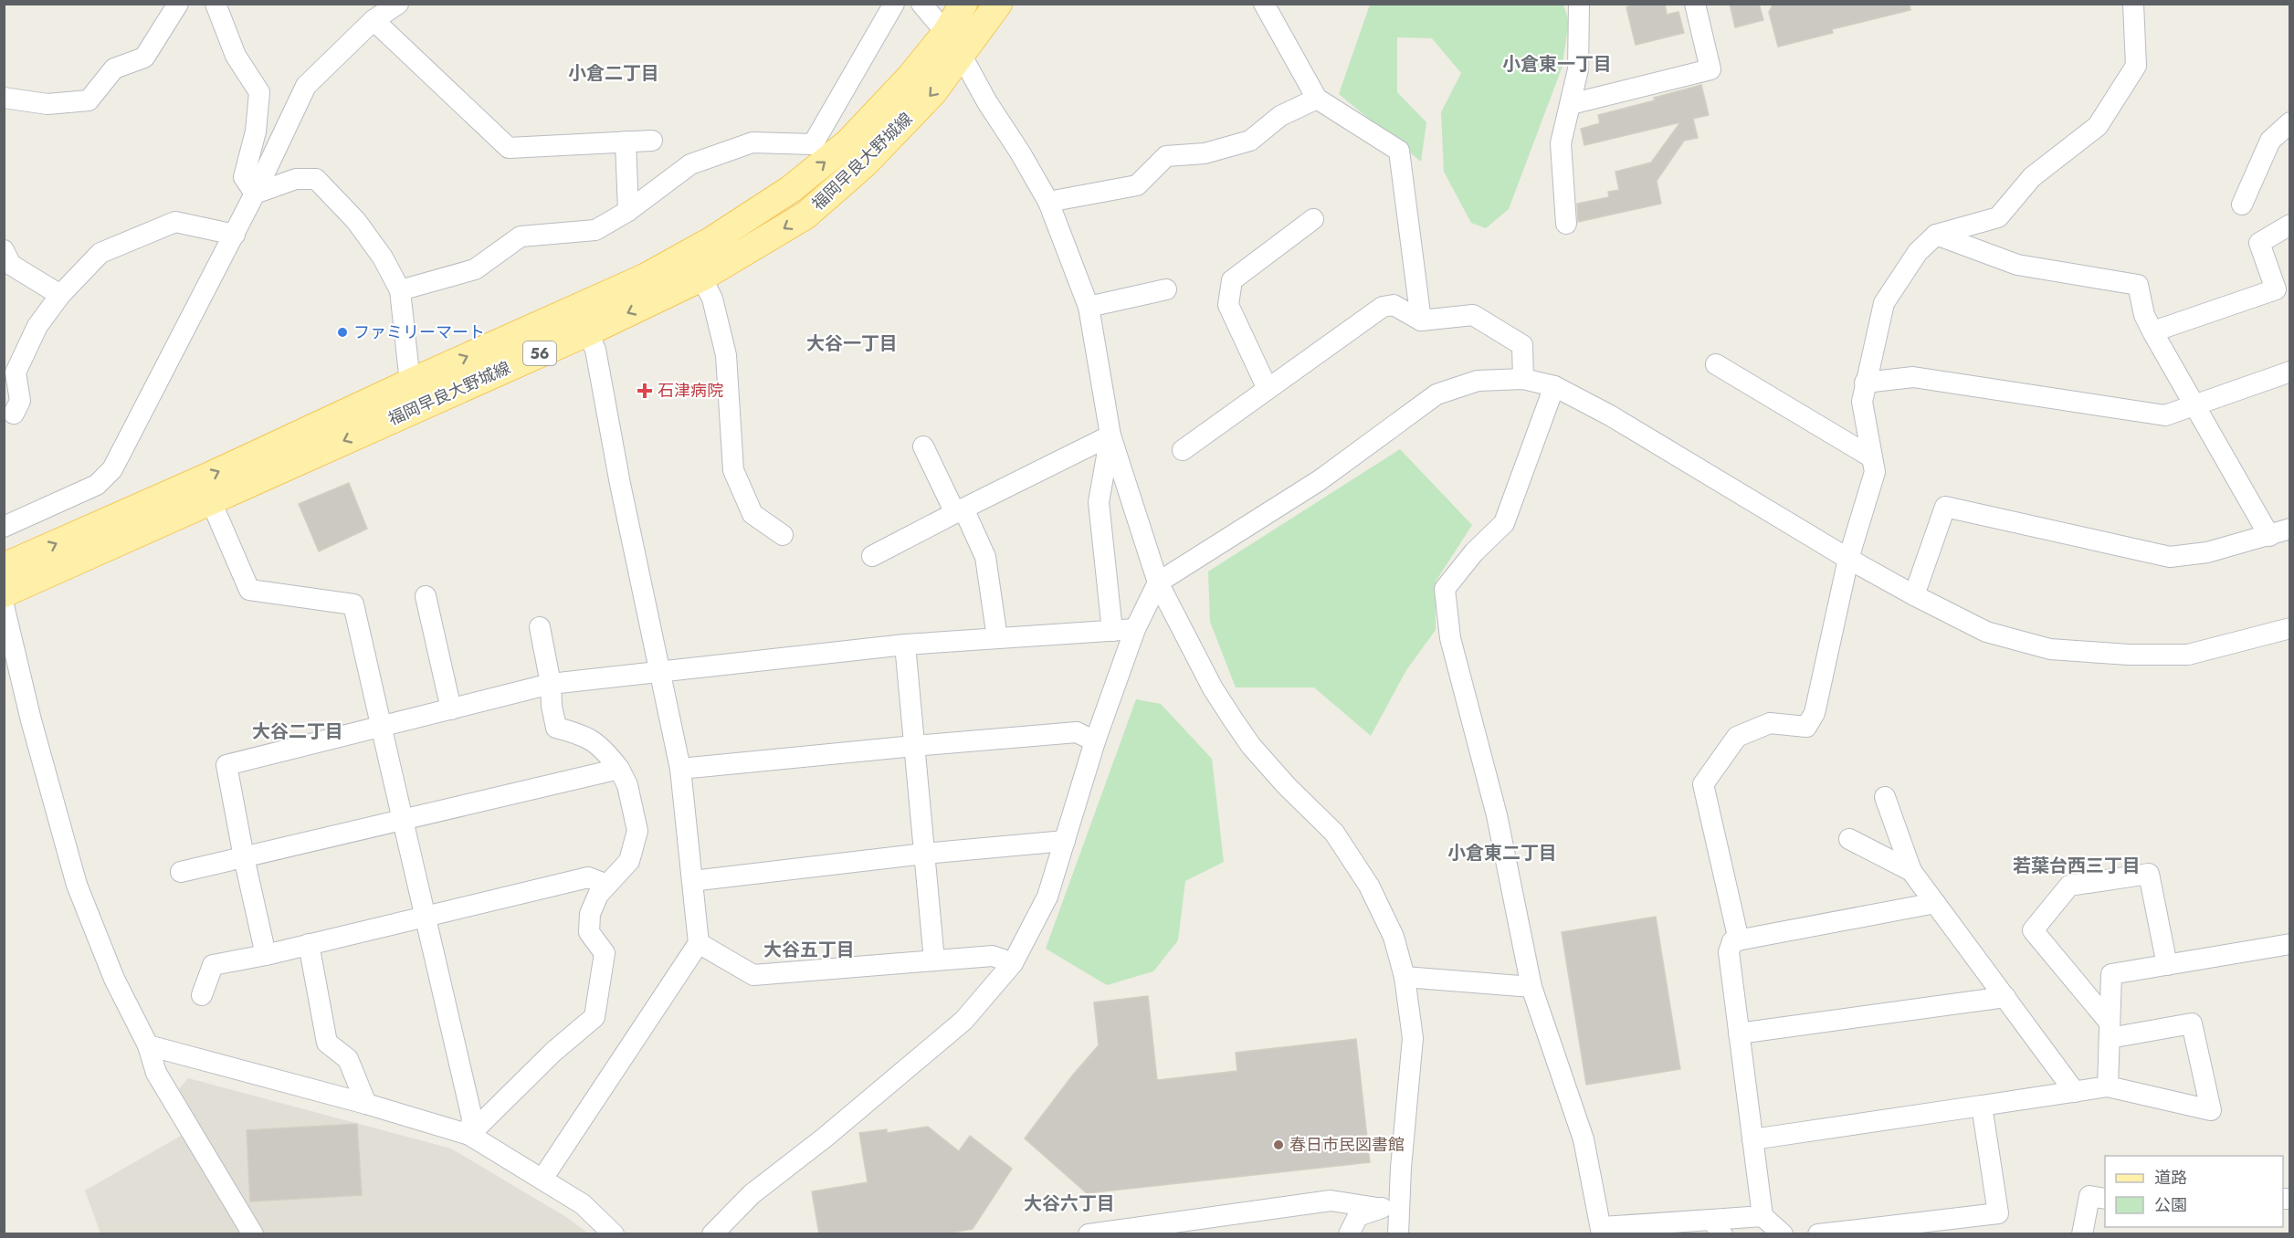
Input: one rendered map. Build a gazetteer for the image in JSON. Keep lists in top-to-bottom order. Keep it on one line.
{"streets":{"main road":["福岡早良大野城線","56"]},"districts":["小倉東一丁目","小倉二丁目","大谷一丁目","大谷二丁目","小倉東二丁目","若葉台西三丁目","大谷五丁目","大谷六丁目"],"places":{"other":["ファミリーマート","春日市民図書館"],"health":["石津病院"]},"legend":["道路","公園"]}
